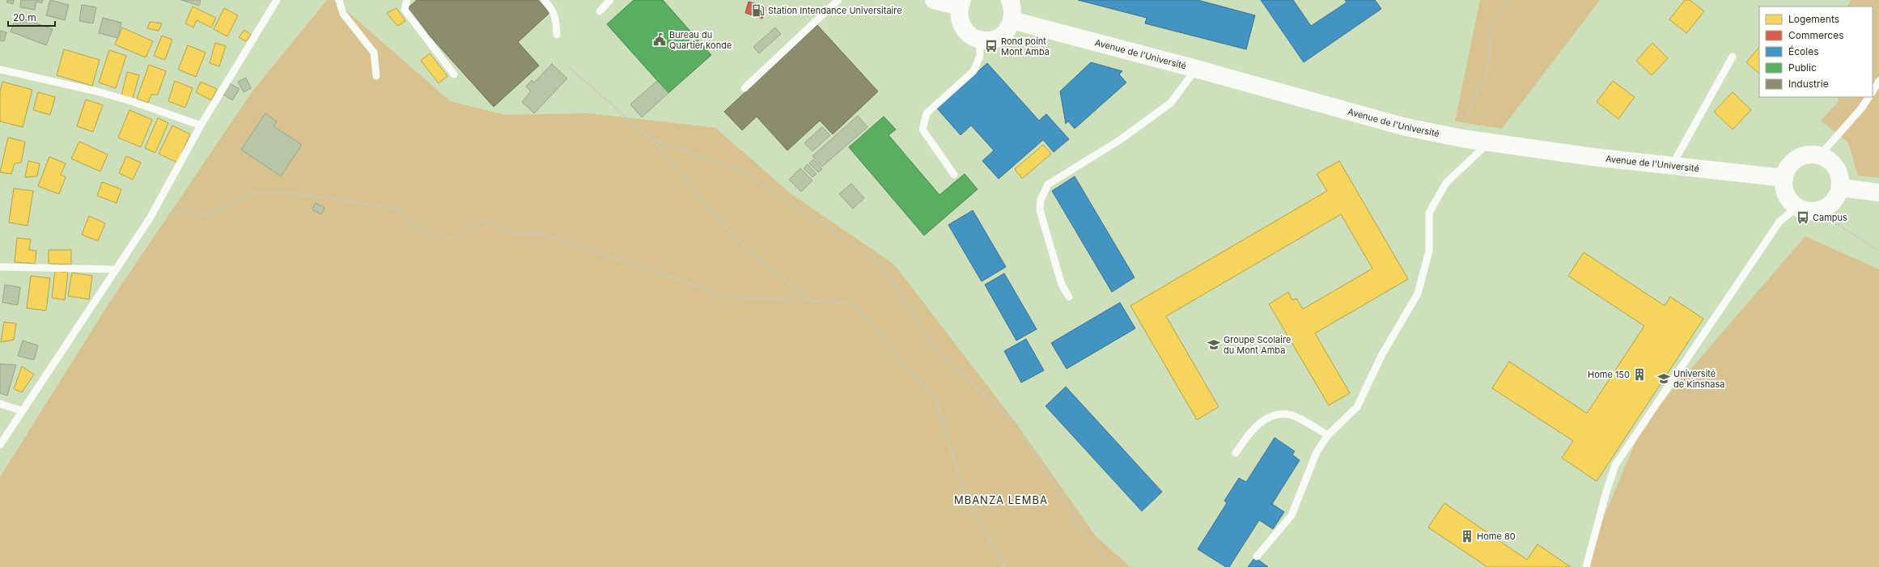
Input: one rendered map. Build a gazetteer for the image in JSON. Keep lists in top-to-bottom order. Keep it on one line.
{"streets":{"street":["Avenue de l'Université"]},"districts":["MBANZA LEMBA"],"places":{"fuel station":["Station Intendance Universitaire"],"public building":["Bureau du Quartier konde"],"bus stop":["Rond point Mont Amba","Campus"],"school or university":["Groupe Scolaire du Mont Amba","Université de Kinshasa"],"building":["Home 150","Home 80"]},"legend":["Logements","Commerces","Écoles","Public","Industrie"],"scale_bar":"20 m"}
